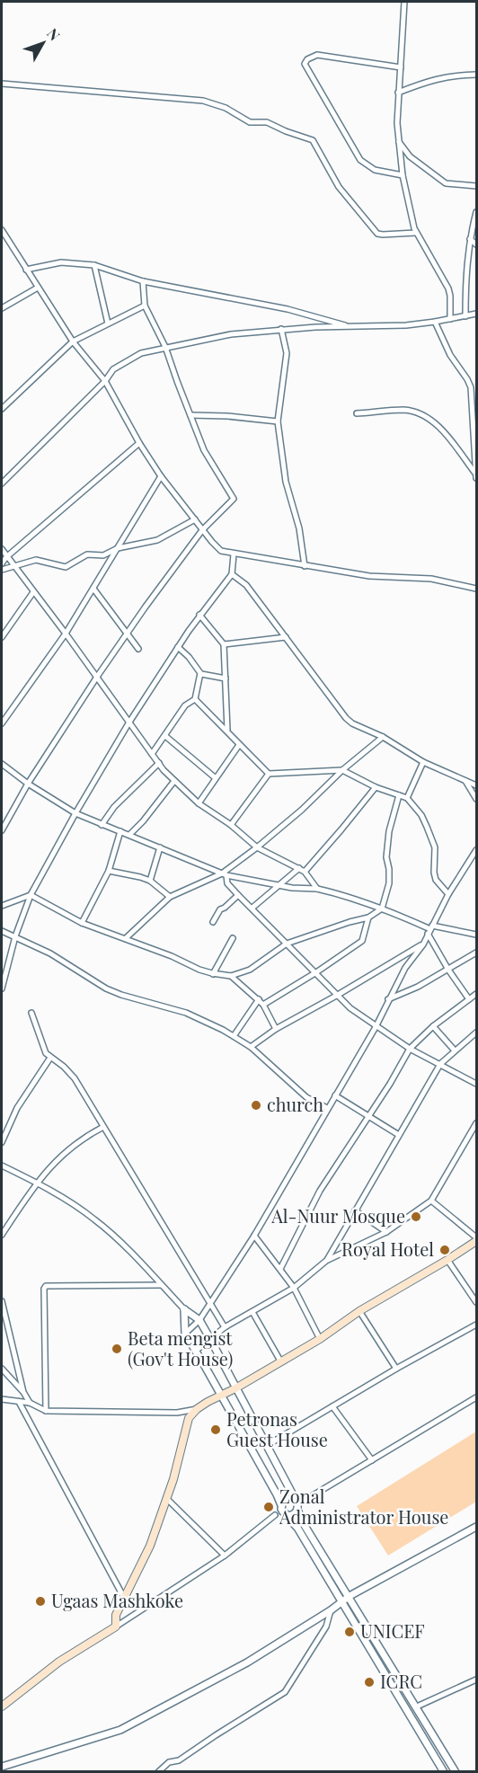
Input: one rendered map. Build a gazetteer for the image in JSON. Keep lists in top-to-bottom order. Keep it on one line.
{"places":["church","Al-Nuur Mosque","Royal Hotel","Beta mengist (Gov't House)","Petronas Guest House","Zonal Administrator House","Ugaas Mashkoke","UNICEF","ICRC"],"north":"top right"}
